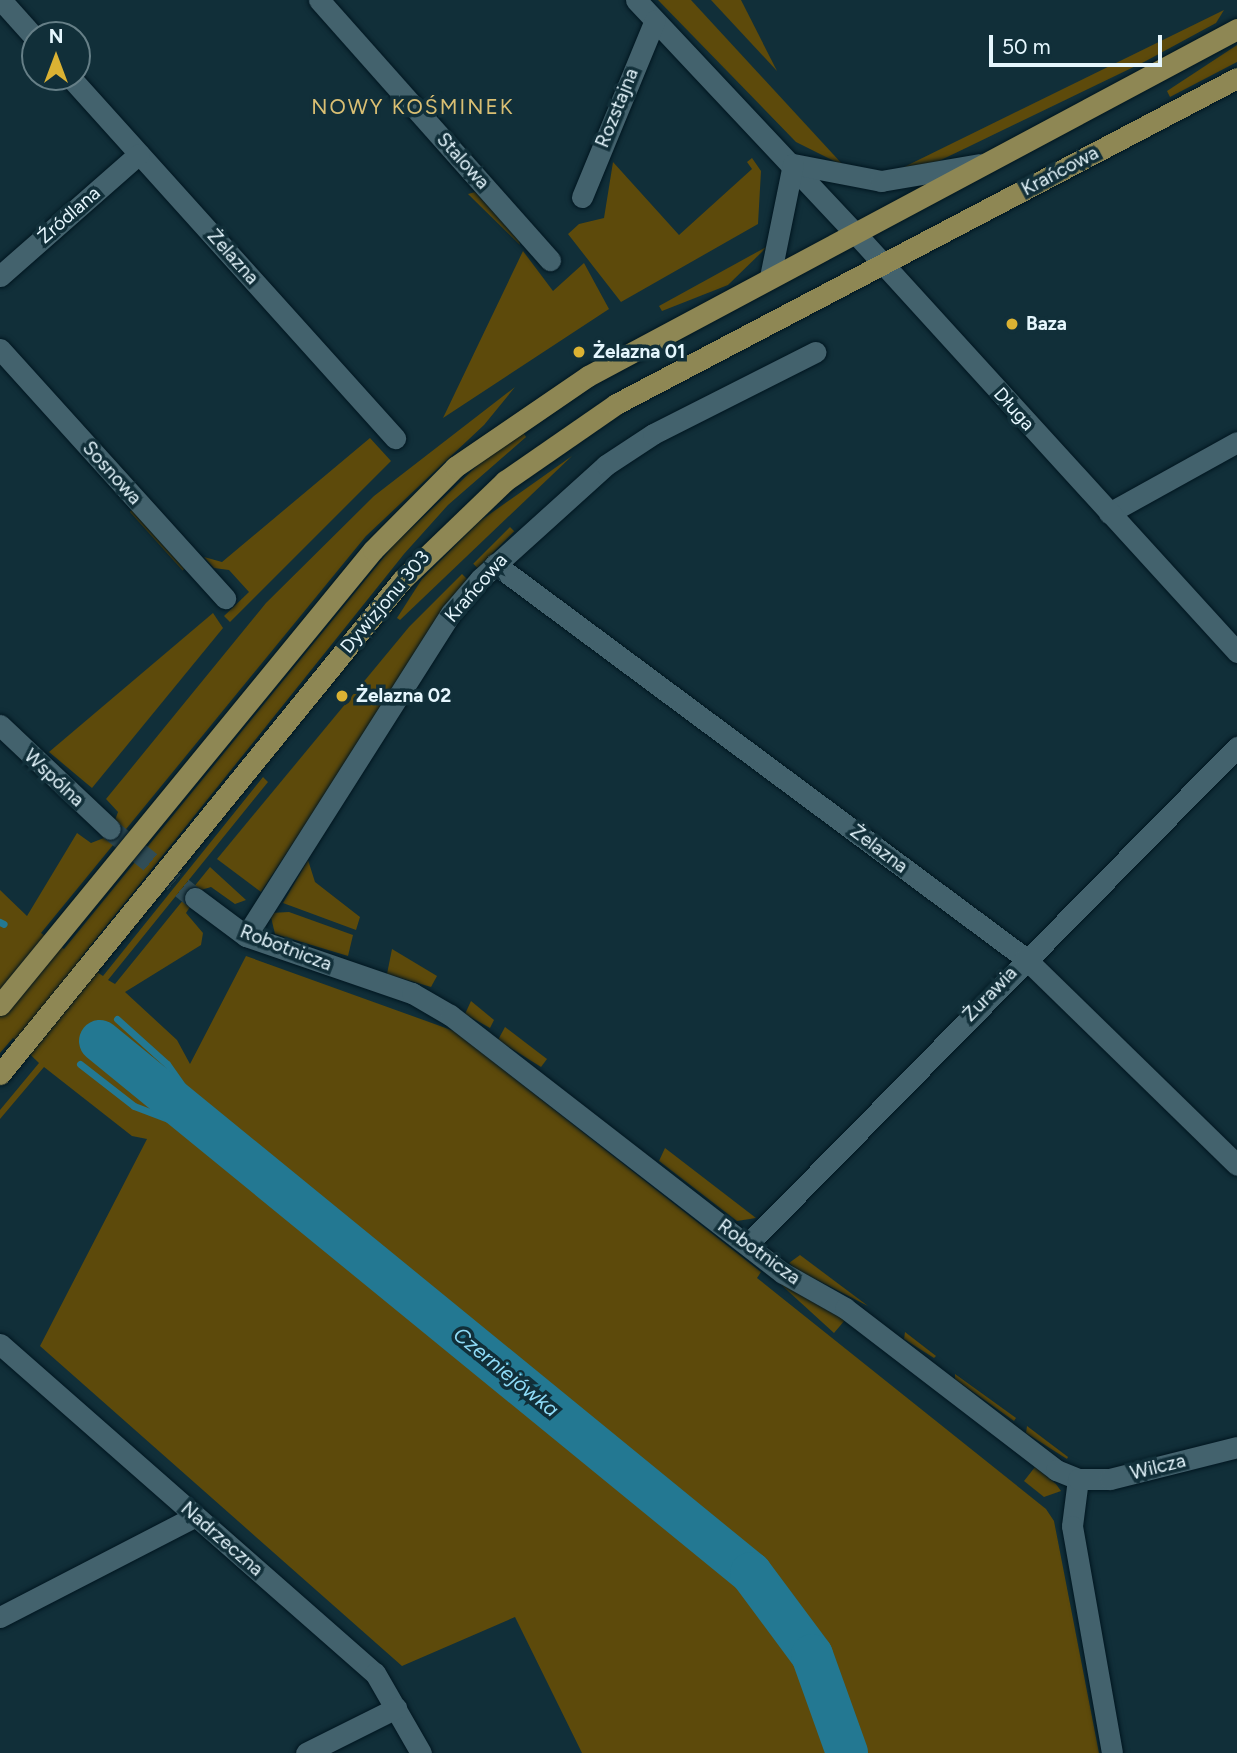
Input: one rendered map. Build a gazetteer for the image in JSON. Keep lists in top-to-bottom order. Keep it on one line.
{"streets":{"main road":["Krańcowa","Dywizjonu 303"],"street":["Rozstajna","Stalowa","Źródlana","Żelazna","Długa","Sosnowa","Wspólna","Robotnicza","Żurawia","Wilcza","Nadrzeczna"]},"crossings":[["Rozstajna","Długa"],["Krańcowa","Żelazna"],["Krańcowa","Długa"],["Krańcowa","Dywizjonu 303"],["Krańcowa","Robotnicza"],["Źródlana","Żelazna"],["Żelazna","Żurawia"],["Długa","Dywizjonu 303"],["Robotnicza","Żurawia"],["Robotnicza","Wilcza"]],"districts":["NOWY KOŚMINEK"],"water":["Czerniejówka"],"places":["Baza","Żelazna 01","Żelazna 02"],"scale_bar":"50 m","north":"top"}
